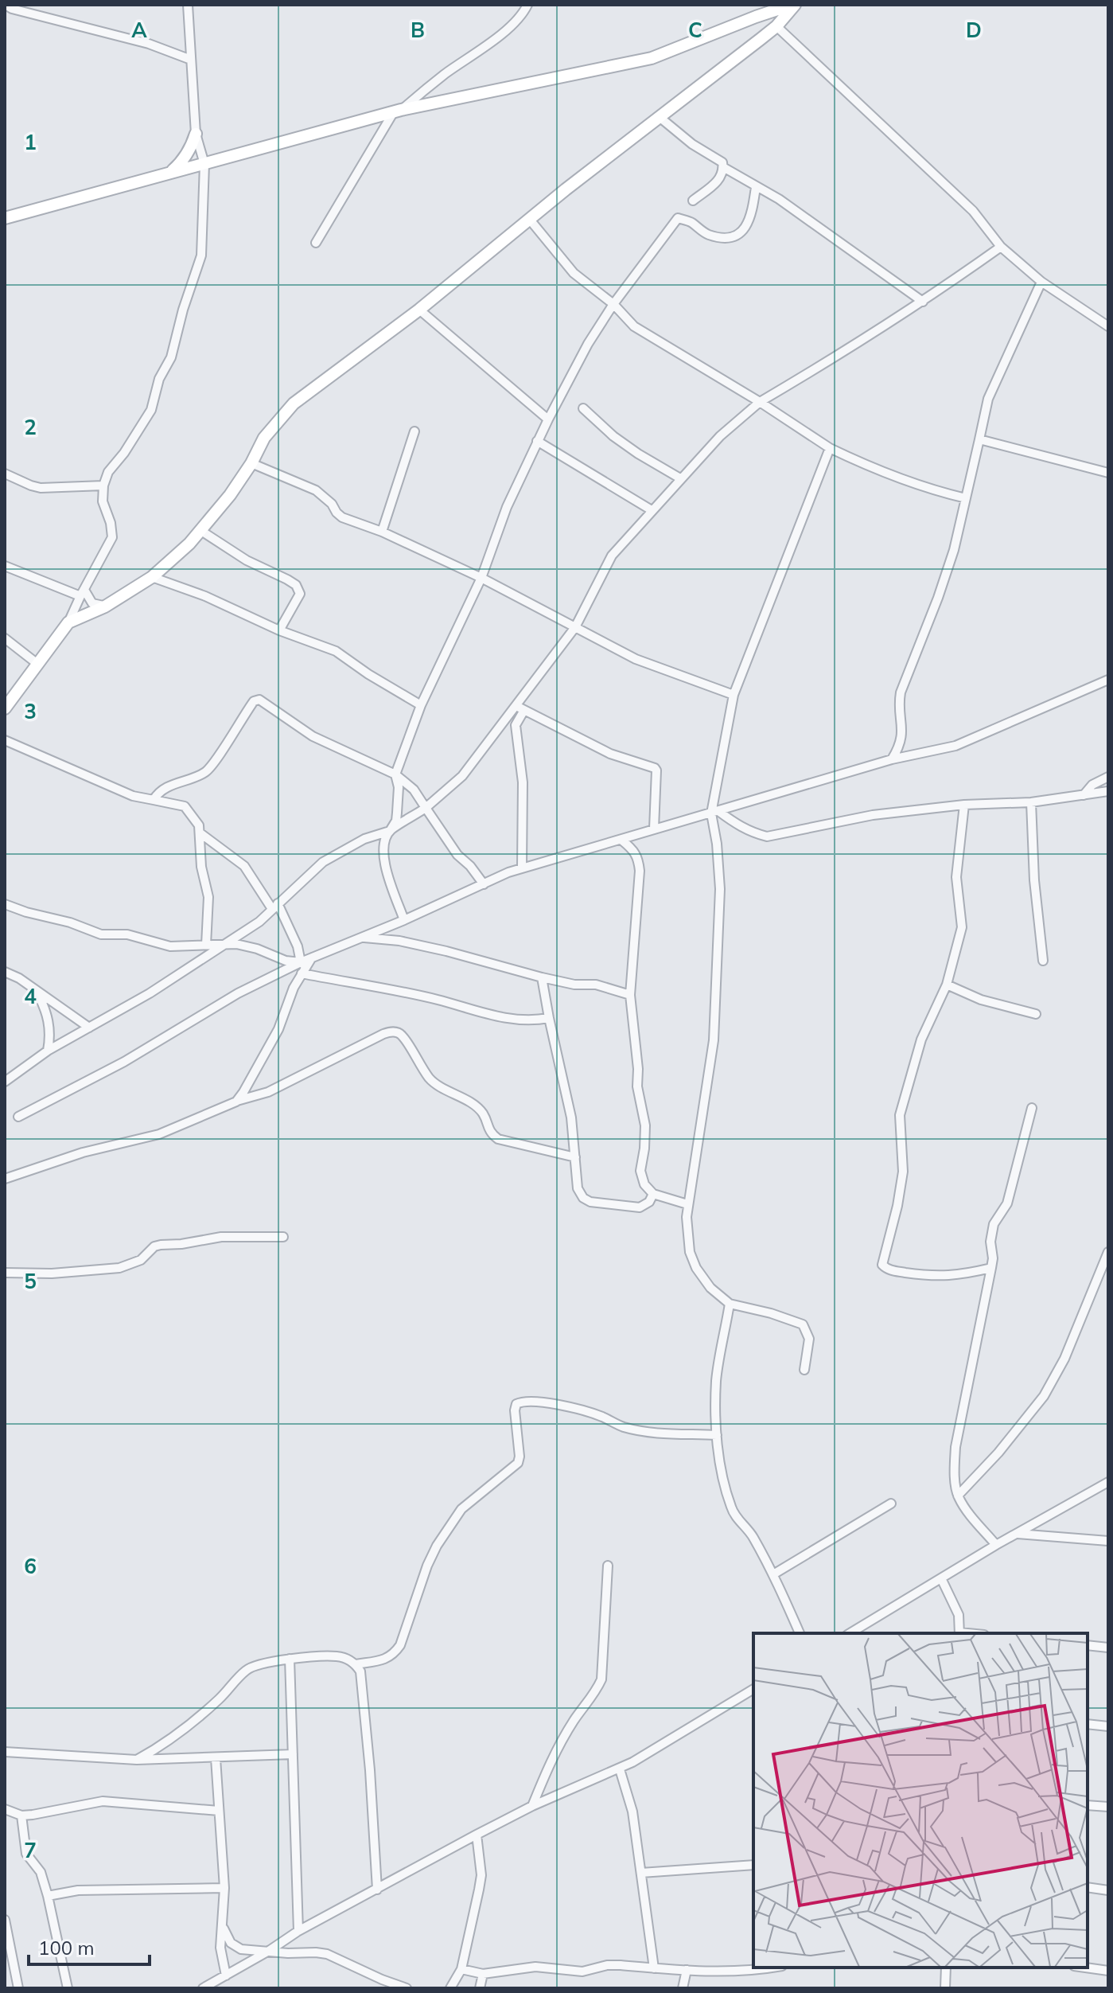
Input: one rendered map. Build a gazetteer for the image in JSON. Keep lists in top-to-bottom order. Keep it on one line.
{"scale_bar":"100 m","grid":{"columns":["A","B","C","D"],"rows":["1","2","3","4","5","6","7"]}}
